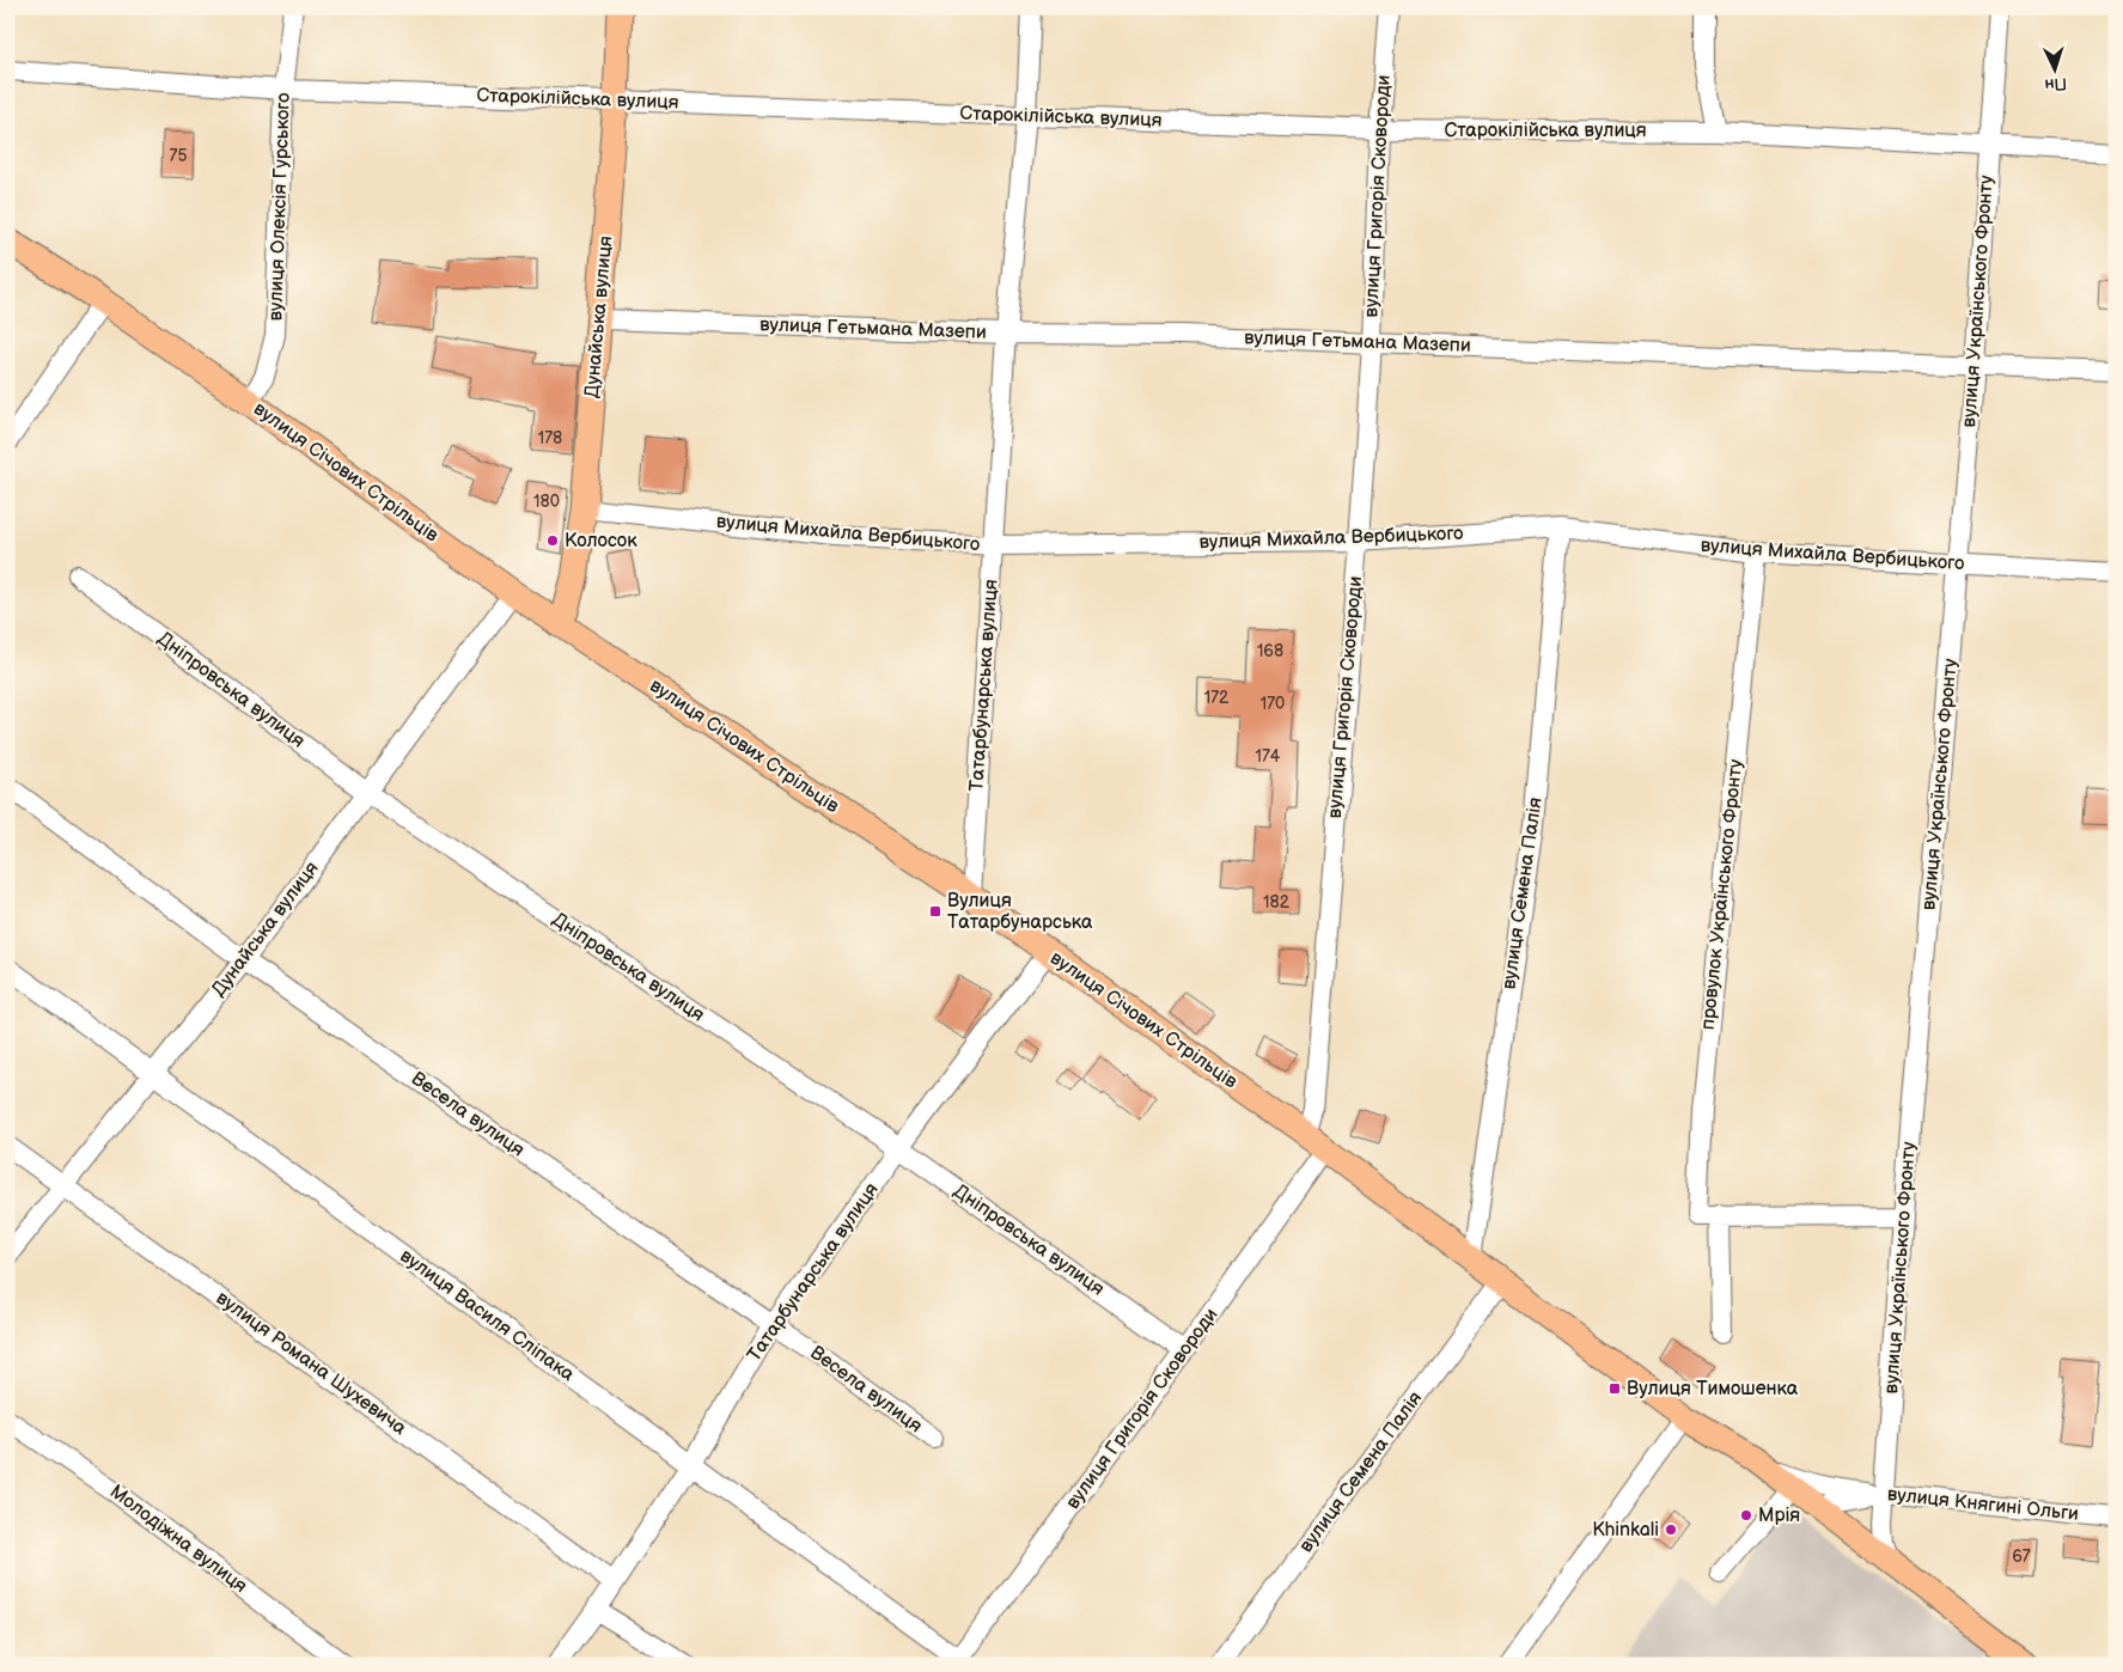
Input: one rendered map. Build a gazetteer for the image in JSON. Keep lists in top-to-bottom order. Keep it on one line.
{"streets":{"main road":["Дунайська вулиця","вулиця Січових Стрільців"],"street":["Старокілійська вулиця","вулиця Григорія Сковороди","вулиця Олексія Гурського","вулиця Українського Фронту","вулиця Гетьмана Мазепи","вулиця Михайла Вербицького","Татарбунарська вулиця","Дніпровська вулиця","вулиця Семена Палія","провулок Українського Фронту","Весела вулиця","вулиця Василя Сліпака","вулиця Романа Шухевича","вулиця Княгині Ольги","Молодіжна вулиця"]},"crossings":[["Старокілійська вулиця","вулиця Григорія Сковороди"],["Старокілійська вулиця","вулиця Олексія Гурського"],["Старокілійська вулиця","вулиця Українського Фронту"],["Старокілійська вулиця","Дунайська вулиця"],["Старокілійська вулиця","Татарбунарська вулиця"],["вулиця Григорія Сковороди","вулиця Гетьмана Мазепи"],["вулиця Григорія Сковороди","вулиця Січових Стрільців"],["вулиця Григорія Сковороди","вулиця Михайла Вербицького"],["вулиця Григорія Сковороди","Дніпровська вулиця"],["вулиця Григорія Сковороди","вулиця Василя Сліпака"],["вулиця Олексія Гурського","вулиця Січових Стрільців"],["вулиця Українського Фронту","вулиця Гетьмана Мазепи"],["вулиця Українського Фронту","вулиця Січових Стрільців"],["вулиця Українського Фронту","вулиця Михайла Вербицького"],["вулиця Українського Фронту","провулок Українського Фронту"],["вулиця Українського Фронту","вулиця Княгині Ольги"],["Дунайська вулиця","вулиця Гетьмана Мазепи"],["Дунайська вулиця","вулиця Січових Стрільців"],["Дунайська вулиця","вулиця Михайла Вербицького"],["Дунайська вулиця","Дніпровська вулиця"],["Дунайська вулиця","Весела вулиця"],["Дунайська вулиця","вулиця Василя Сліпака"],["Дунайська вулиця","вулиця Романа Шухевича"],["вулиця Гетьмана Мазепи","Татарбунарська вулиця"],["вулиця Січових Стрільців","Татарбунарська вулиця"],["вулиця Січових Стрільців","вулиця Семена Палія"],["вулиця Січових Стрільців","вулиця Княгині Ольги"],["вулиця Михайла Вербицького","Татарбунарська вулиця"],["вулиця Михайла Вербицького","вулиця Семена Палія"],["вулиця Михайла Вербицького","провулок Українського Фронту"],["Татарбунарська вулиця","Дніпровська вулиця"],["Татарбунарська вулиця","Весела вулиця"],["Татарбунарська вулиця","вулиця Василя Сліпака"],["Татарбунарська вулиця","вулиця Романа Шухевича"]],"places":{"other":["Колосок","Мрія","Khinkali"],"transit":["Вулиця Татарбунарська","Вулиця Тимошенка"]},"house_numbers":["75","178","180","168","172","170","174","182","67"],"north":"bottom"}
